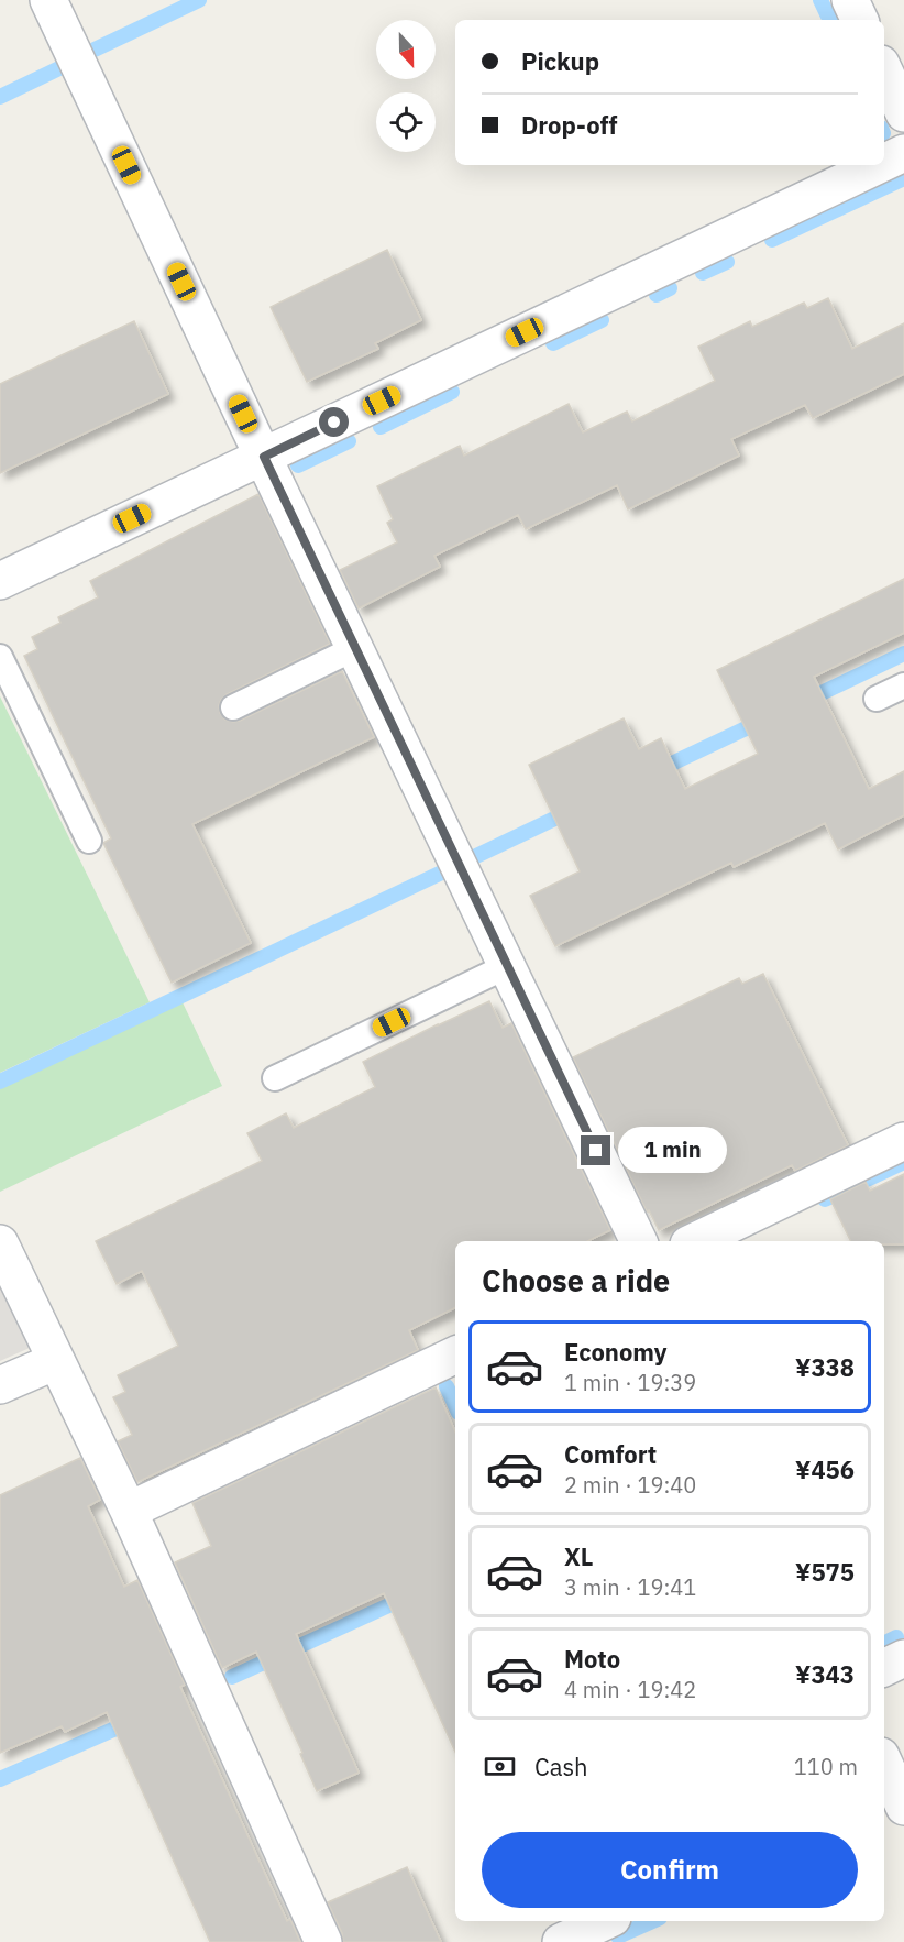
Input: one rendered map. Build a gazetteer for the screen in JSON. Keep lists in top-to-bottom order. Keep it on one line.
{"north":"bottom","page":{"banner":["Pickup","Drop-off"],"bubble":"1 min","heading":"Choose a ride","list":[{"name":"Economy","note":"1 min · 19:39","value":"¥338"},{"name":"Comfort","note":"2 min · 19:40","value":"¥456"},{"name":"XL","note":"3 min · 19:41","value":"¥575"},{"name":"Moto","note":"4 min · 19:42","value":"¥343"}],"pay":["Cash","110 m"],"buttons":"Confirm"}}
